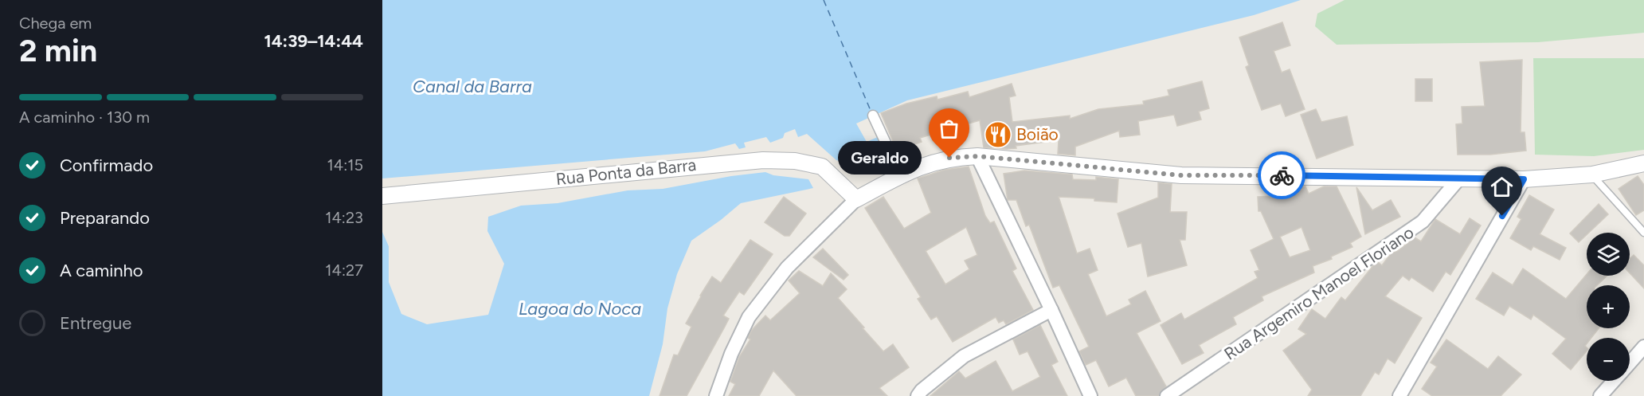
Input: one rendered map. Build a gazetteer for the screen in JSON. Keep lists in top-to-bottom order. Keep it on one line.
{"streets":{"street":["Rua Ponta da Barra","Rua Argemiro Manoel Floriano"]},"water":["Canal da Barra","Lagoa do Noca"],"places":{"restaurant":["Boião"],"other":["Geraldo"]},"page":{"heading":["2 min","Chega em","14:39–14:44"],"bar":"A caminho · 130 m","list":[["Confirmado","14:15"],["Preparando","14:23"],["A caminho","14:27"],"Entregue"],"bubble":"Geraldo","map_buttons":["+","−"]}}
